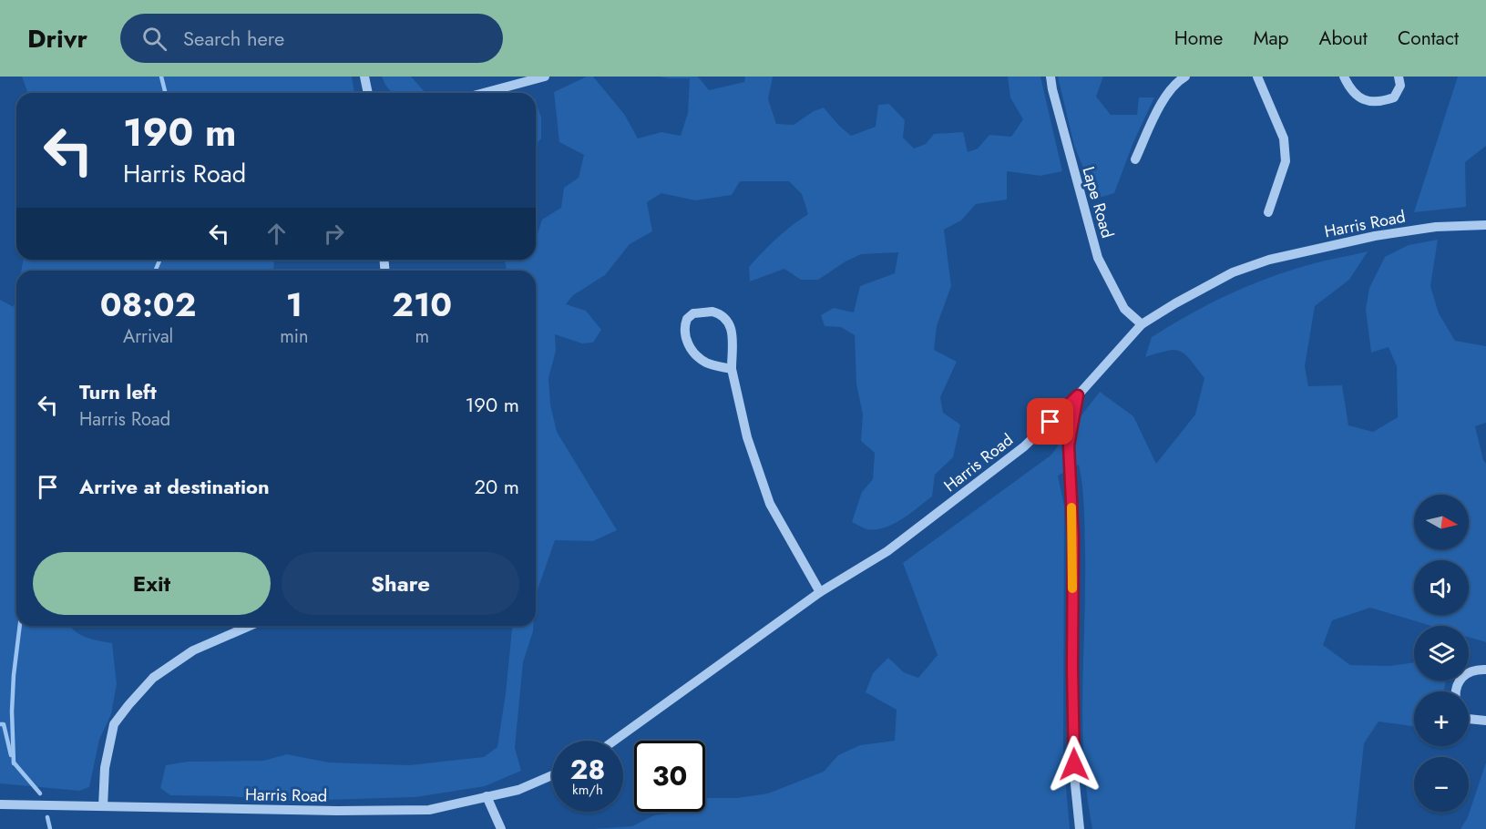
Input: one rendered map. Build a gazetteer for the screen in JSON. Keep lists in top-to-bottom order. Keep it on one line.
{"streets":{"street":["Lape Road","Harris Road"]},"crossings":[["Lape Road","Harris Road"]],"north":"right","page":{"header":"Drivr","search":"Search here","nav":["Home","Map","About","Contact"],"turn":["190 m","Harris Road"],"eta":["08:02","Arrival","1","min","210","m"],"list":[{"name":"Turn left","note":"Harris Road","value":"190 m"},{"name":"Arrive at destination","value":"20 m"}],"map_buttons":["+","−"],"buttons":["Exit","Share"],"speed":"28 km/h","limit":"30"}}
